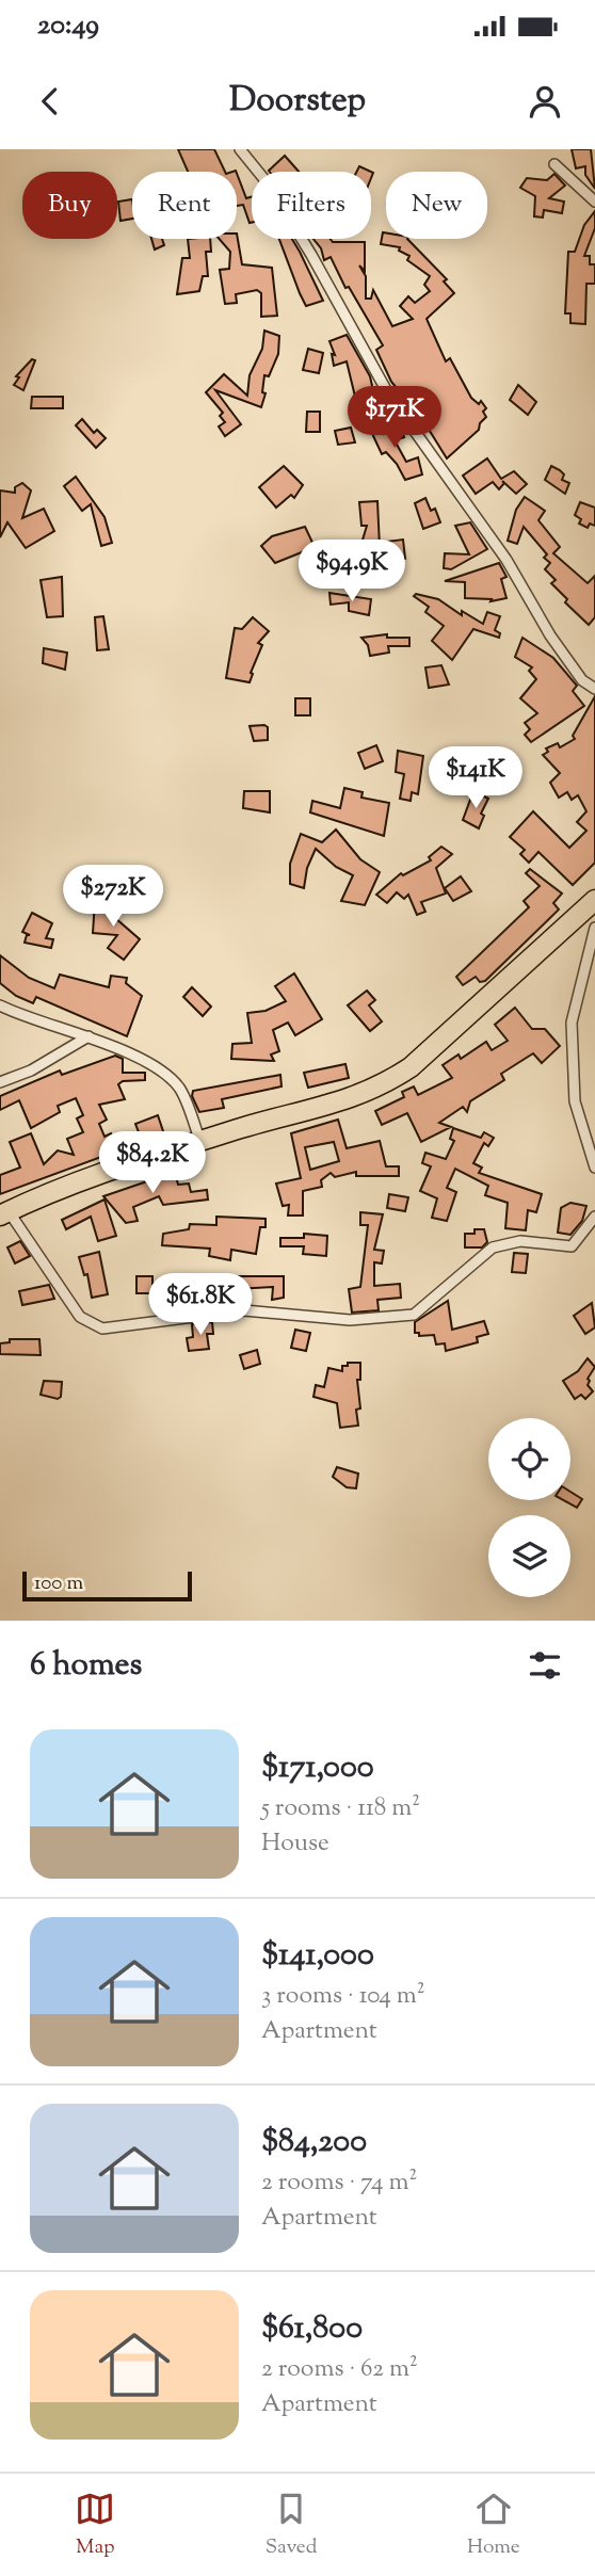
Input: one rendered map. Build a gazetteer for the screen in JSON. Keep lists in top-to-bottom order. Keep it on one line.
{"scale_bar":"100 m","page":{"status":"20:49","header":"Doorstep","chip":["Buy","Rent","Filters","New"],"price":["$171K","$94.9K","$141K","$272K","$84.2K","$61.8K"],"scale":"100 m","heading":"6 homes","list":[{"name":"$171,000","note":"5 rooms · 118 m² · House"},{"name":"$141,000","note":"3 rooms · 104 m² · Apartment"},{"name":"$84,200","note":"2 rooms · 74 m² · Apartment"},{"name":"$61,800","note":"2 rooms · 62 m² · Apartment"}],"tabs":["Map","Saved","Home"]}}
